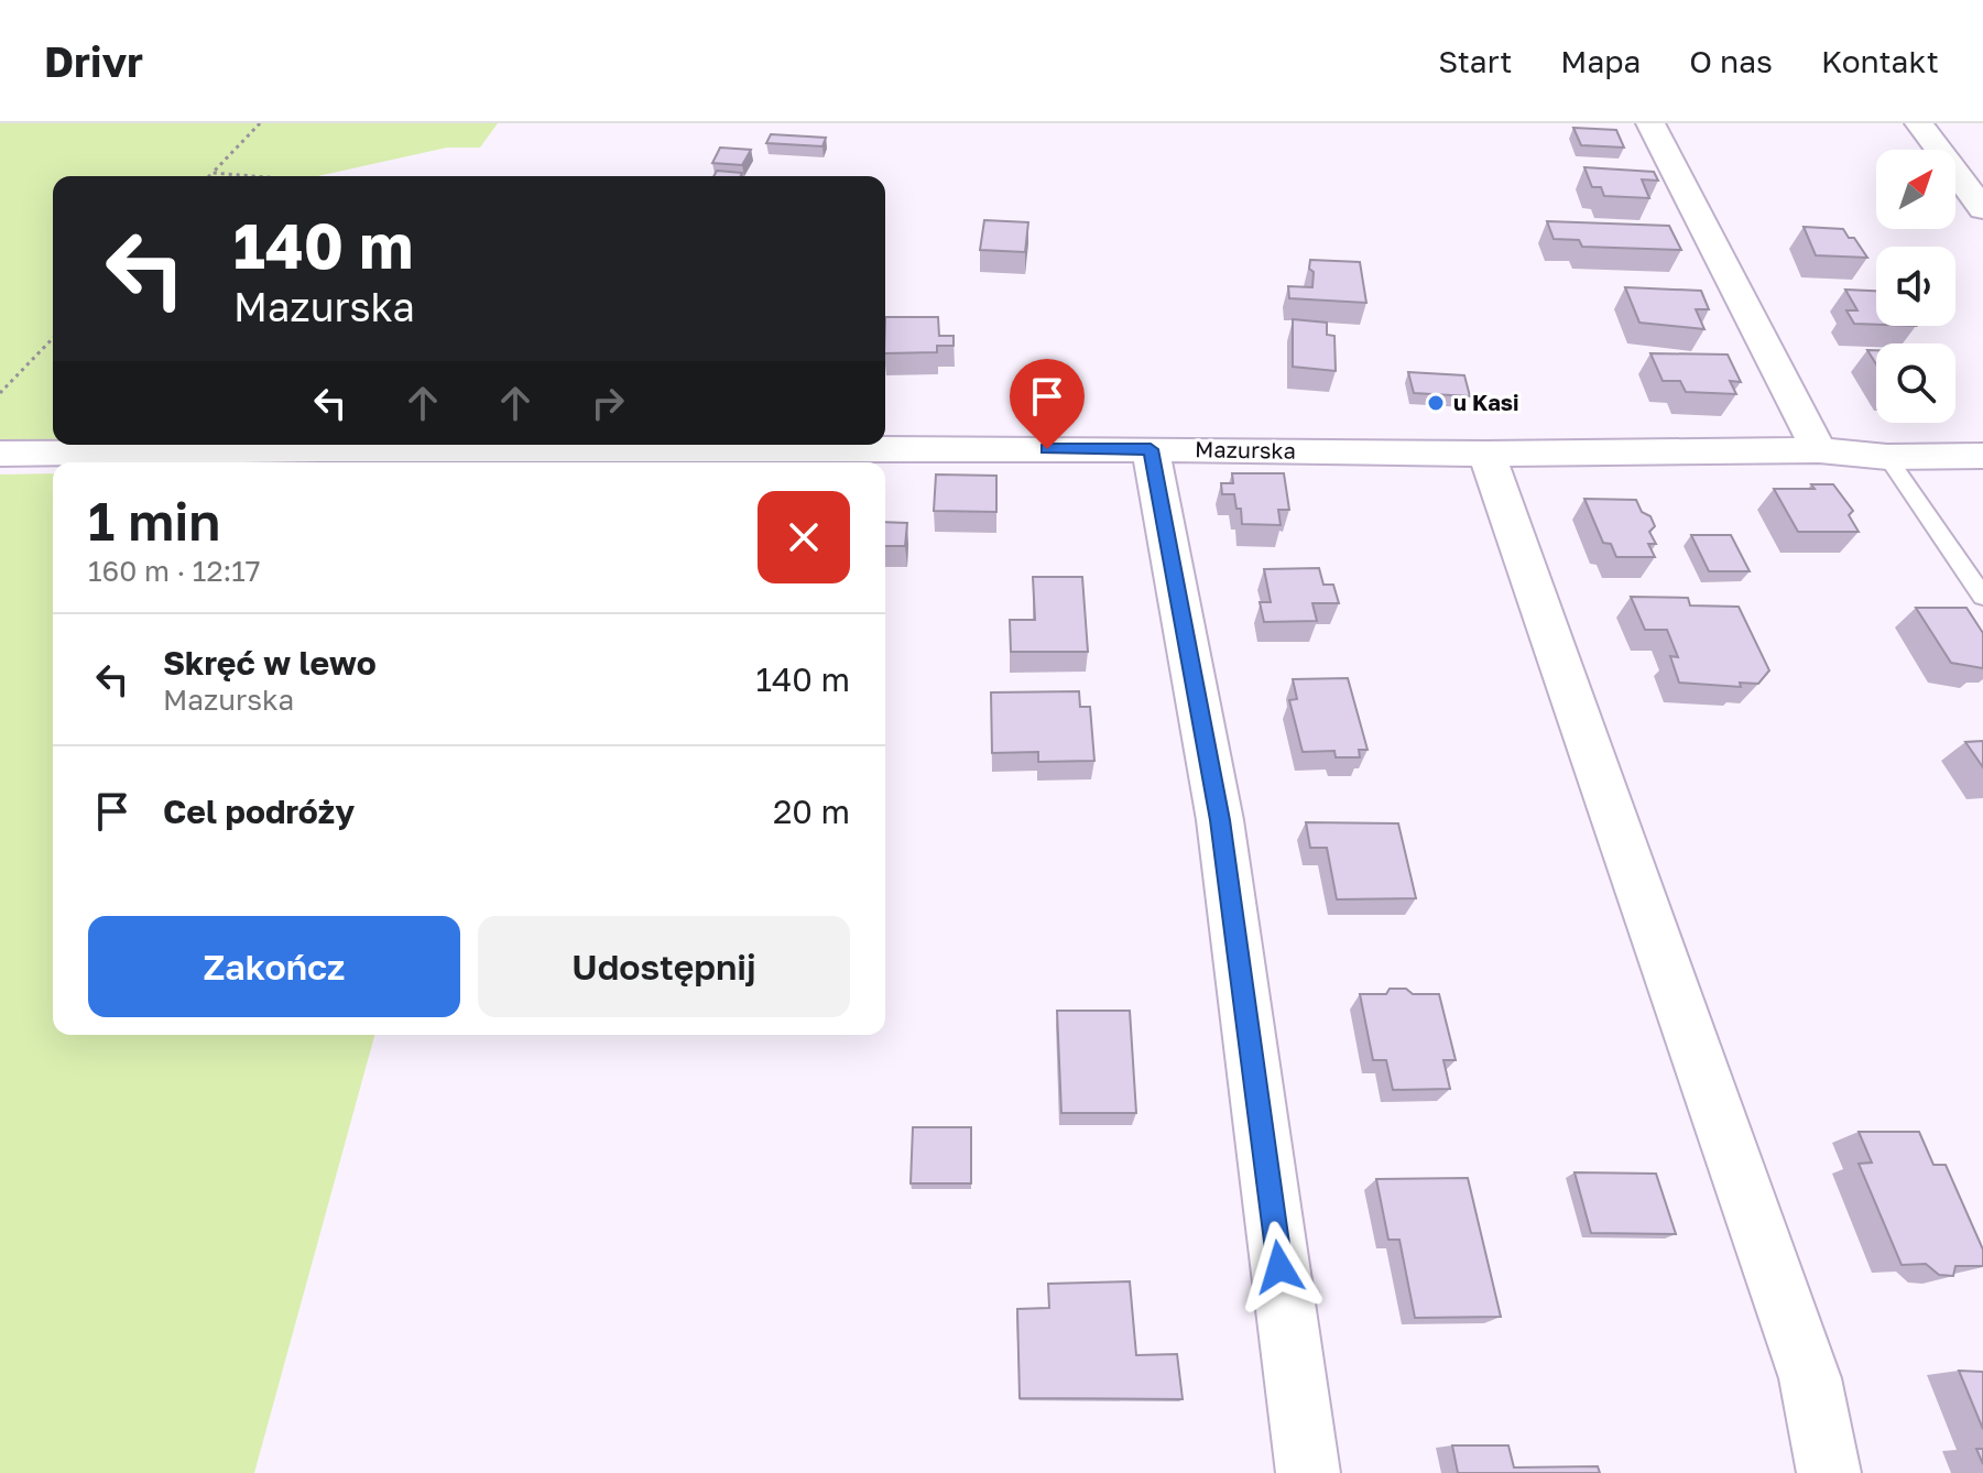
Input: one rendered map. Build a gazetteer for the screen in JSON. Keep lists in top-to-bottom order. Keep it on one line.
{"streets":{"street":["Mazurska"]},"places":["u Kasi"],"north":"top right","page":{"header":"Drivr","nav":["Start","Mapa","O nas","Kontakt"],"turn":["140 m","Mazurska"],"heading":["1 min","160 m · 12:17"],"list":[{"name":"Skręć w lewo","note":"Mazurska","value":"140 m"},{"name":"Cel podróży","value":"20 m"}],"buttons":["Zakończ","Udostępnij"]}}
